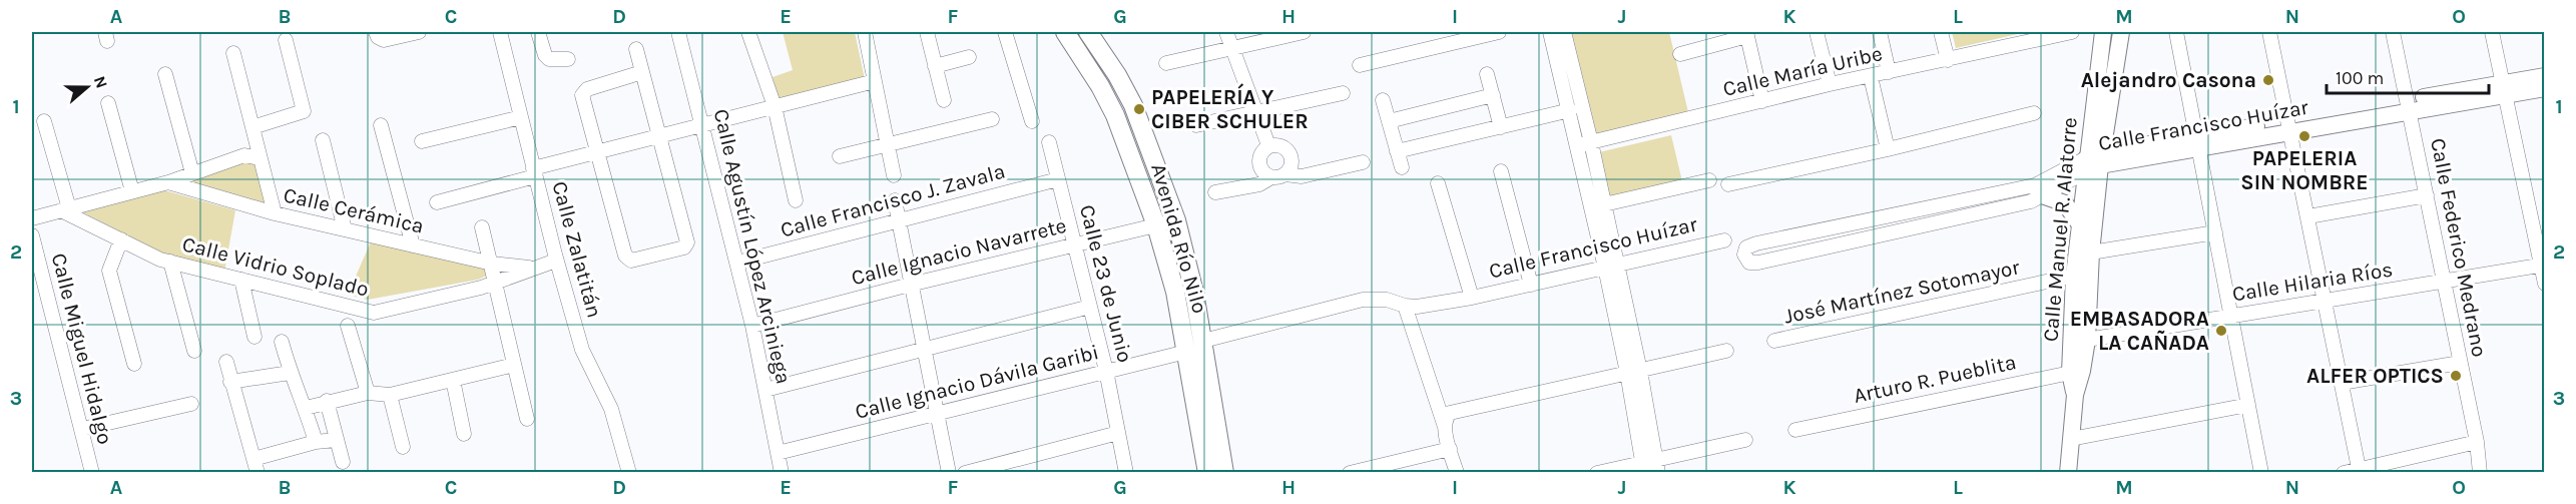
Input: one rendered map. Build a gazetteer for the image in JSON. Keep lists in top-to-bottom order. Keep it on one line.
{"streets":{"main road":["Avenida Río Nilo"],"street":["Calle María Uribe","Calle Francisco Huízar","Calle Francisco J. Zavala","Calle Cerámica","Calle Manuel R. Alatorre","Calle Agustín López Arciniega","Calle Federico Medrano","Calle Zalatitán","Calle Ignacio Navarrete","Calle Vidrio Soplado","Calle Hilaria Ríos","Calle 23 de Junio","José Martínez Sotomayor","Calle Miguel Hidalgo","Arturo R. Pueblita","Calle Ignacio Dávila Garibi"]},"crossings":[["Calle Francisco Huízar","Calle Manuel R. Alatorre"],["Calle Francisco Huízar","Avenida Río Nilo"],["Calle Francisco Huízar","Calle Federico Medrano"],["Calle Francisco J. Zavala","Calle Agustín López Arciniega"],["Calle Francisco J. Zavala","Calle 23 de Junio"],["Calle Cerámica","Calle Vidrio Soplado"],["Calle Manuel R. Alatorre","Calle Hilaria Ríos"],["Calle Manuel R. Alatorre","José Martínez Sotomayor"],["Calle Manuel R. Alatorre","Arturo R. Pueblita"],["Avenida Río Nilo","Calle Ignacio Navarrete"],["Avenida Río Nilo","Calle Ignacio Dávila Garibi"],["Calle Agustín López Arciniega","Calle Ignacio Navarrete"],["Calle Agustín López Arciniega","Calle Ignacio Dávila Garibi"],["Calle Federico Medrano","Calle Hilaria Ríos"],["Calle Zalatitán","Calle Vidrio Soplado"],["Calle Ignacio Navarrete","Calle 23 de Junio"],["Calle 23 de Junio","Calle Ignacio Dávila Garibi"]],"places":["Alejandro Casona","PAPELERÍA Y CIBER SCHULER","PAPELERIA SIN NOMBRE","EMBASADORA LA CAÑADA","ALFER OPTICS"],"scale_bar":"100 m","north":"right","grid":{"columns":["A","B","C","D","E","F","G","H","I","J","K","L","M","N","O"],"rows":["1","2","3"]}}
